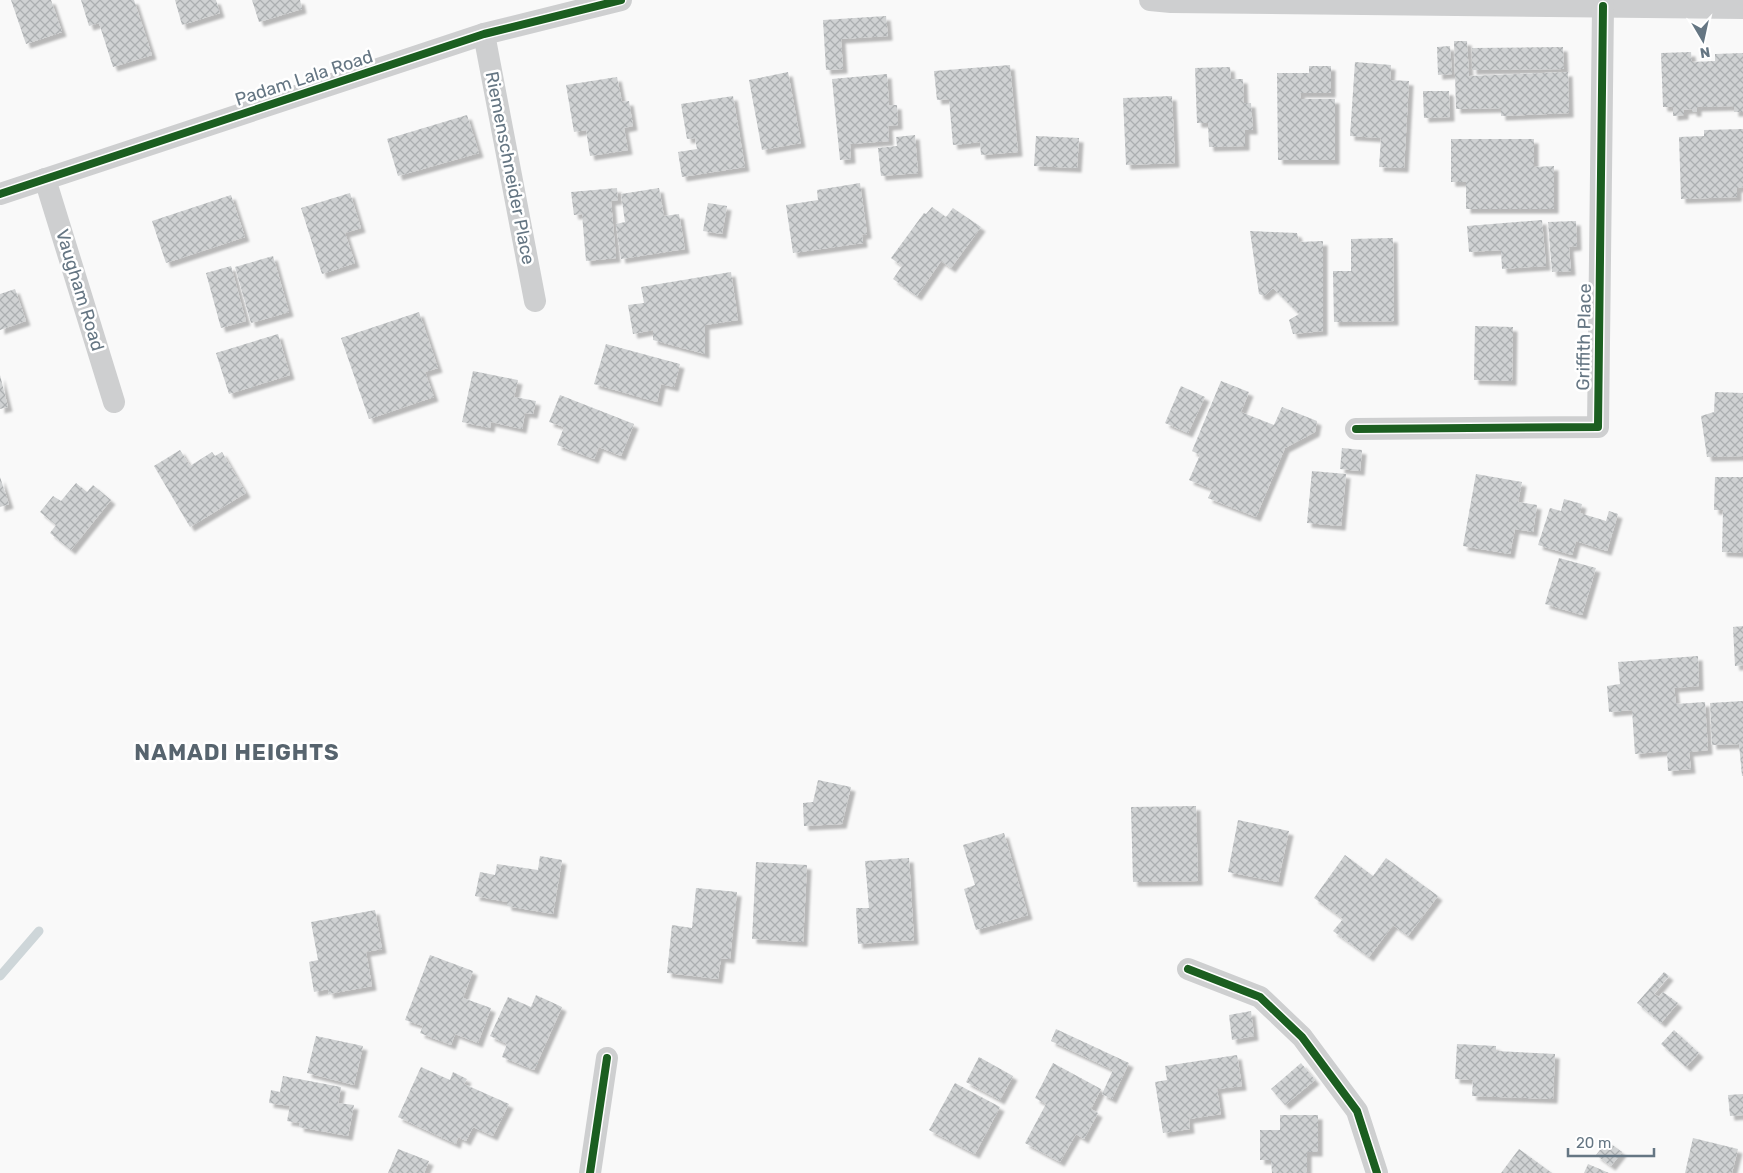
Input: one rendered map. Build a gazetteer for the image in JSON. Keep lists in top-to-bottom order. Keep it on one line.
{"streets":{"street":["Padam Lala Road","Riemenschneider Place","Vaugham Road","Griffith Place"]},"crossings":[["Padam Lala Road","Riemenschneider Place"],["Padam Lala Road","Vaugham Road"]],"districts":["NAMADI HEIGHTS"],"scale_bar":"20 m","north":"bottom"}
